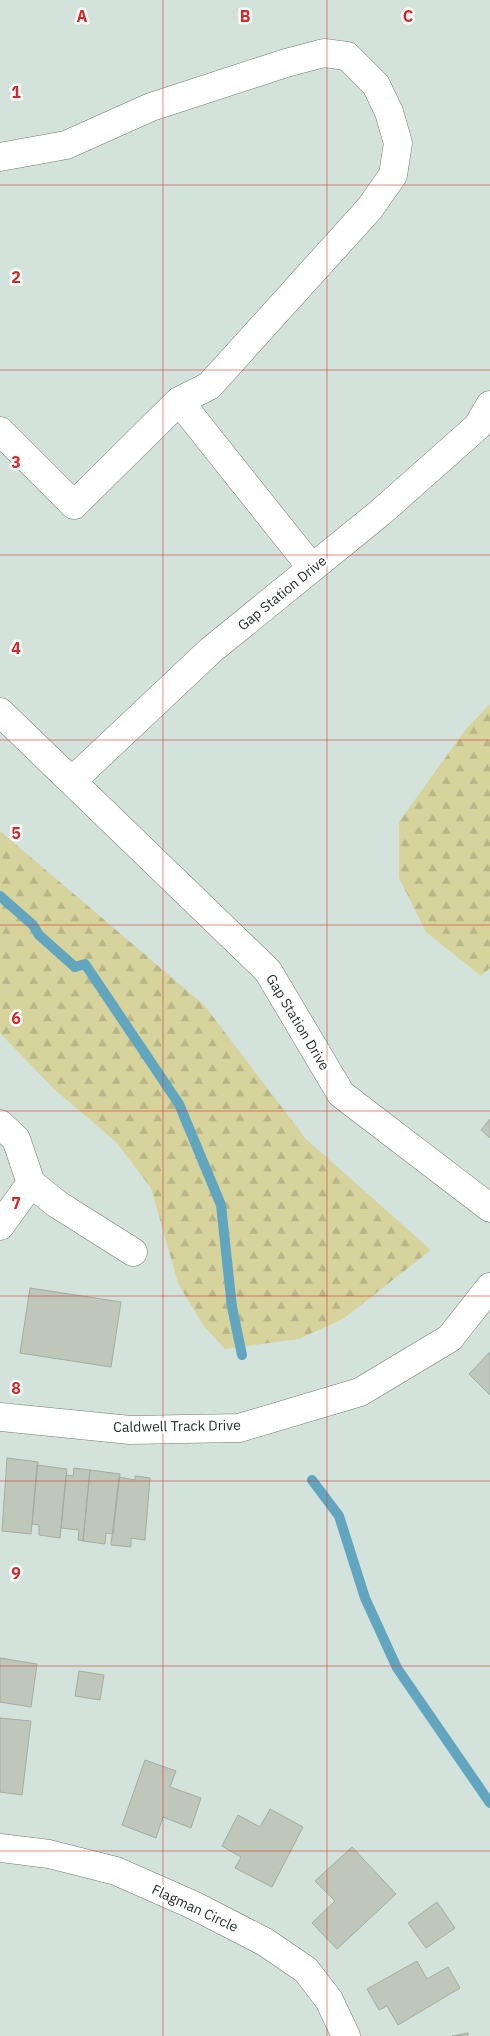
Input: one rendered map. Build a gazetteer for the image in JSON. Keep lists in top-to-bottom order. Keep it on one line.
{"streets":{"street":["Gap Station Drive","Caldwell Track Drive","Flagman Circle"]},"grid":{"columns":["A","B","C"],"rows":["1","2","3","4","5","6","7","8","9"]}}
